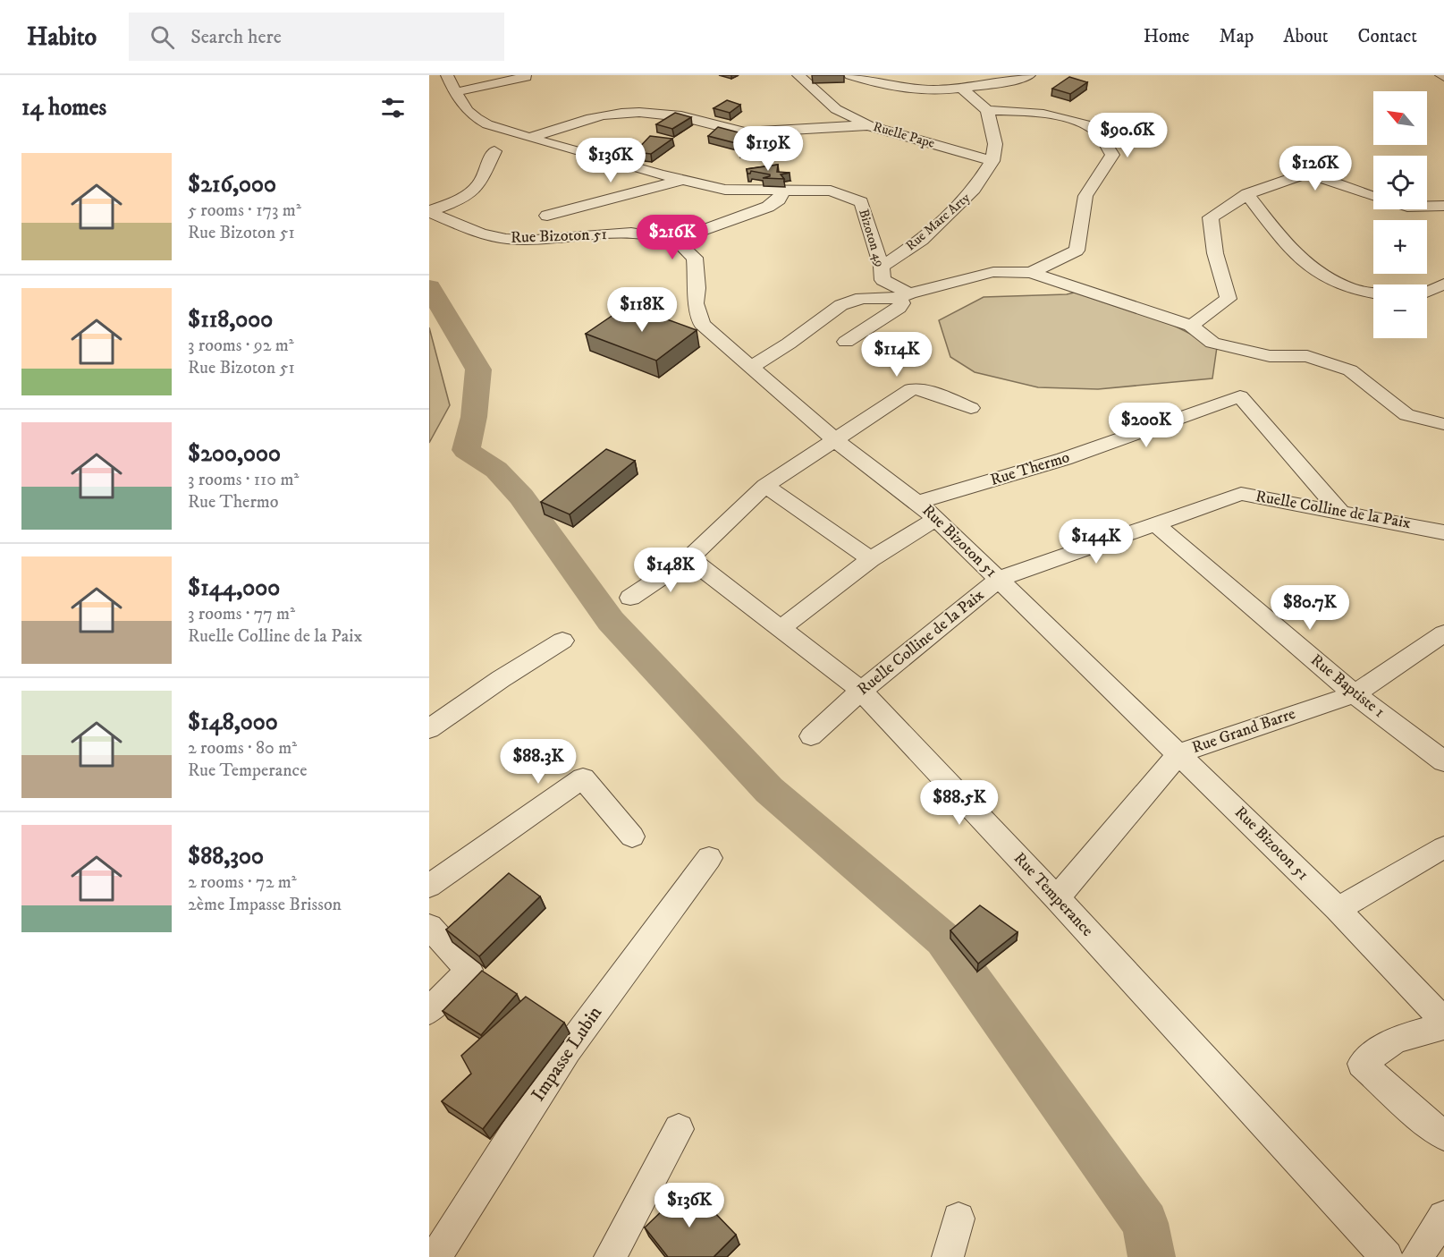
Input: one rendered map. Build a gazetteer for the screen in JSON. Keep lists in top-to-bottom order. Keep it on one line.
{"streets":{"street":["Ruelle Pape","Rue Marc Arty","Rue Bizoton 51","Bizoton 49","Rue Thermo","Ruelle Colline de la Paix","Rue Baptiste 1","Rue Grand Barre","Rue Temperance","Impasse Lubin"]},"crossings":[["Ruelle Pape","Rue Marc Arty"],["Ruelle Pape","Bizoton 49"],["Rue Marc Arty","Bizoton 49"],["Rue Bizoton 51","Rue Thermo"],["Rue Bizoton 51","Ruelle Colline de la Paix"],["Rue Bizoton 51","Rue Grand Barre"],["Rue Thermo","Ruelle Colline de la Paix"],["Ruelle Colline de la Paix","Rue Baptiste 1"],["Ruelle Colline de la Paix","Rue Temperance"],["Rue Baptiste 1","Rue Grand Barre"],["Rue Grand Barre","Rue Temperance"]],"north":"top left","page":{"header":"Habito","search":"Search here","nav":["Home","Map","About","Contact"],"heading":"14 homes","map_buttons":["+","−"],"price":["$90.6K","$119K","$136K","$126K","$216K","$118K","$114K","$200K","$144K","$148K","$80.7K","$88.3K","$88.5K","$136K"],"list":[{"name":"$216,000","note":"5 rooms · 173 m² · Rue Bizoton 51"},{"name":"$118,000","note":"3 rooms · 92 m² · Rue Bizoton 51"},{"name":"$200,000","note":"3 rooms · 110 m² · Rue Thermo"},{"name":"$144,000","note":"3 rooms · 77 m² · Ruelle Colline de la Paix"},{"name":"$148,000","note":"2 rooms · 80 m² · Rue Temperance"},{"name":"$88,300","note":"2 rooms · 72 m² · 2ème Impasse Brisson"}]}}
